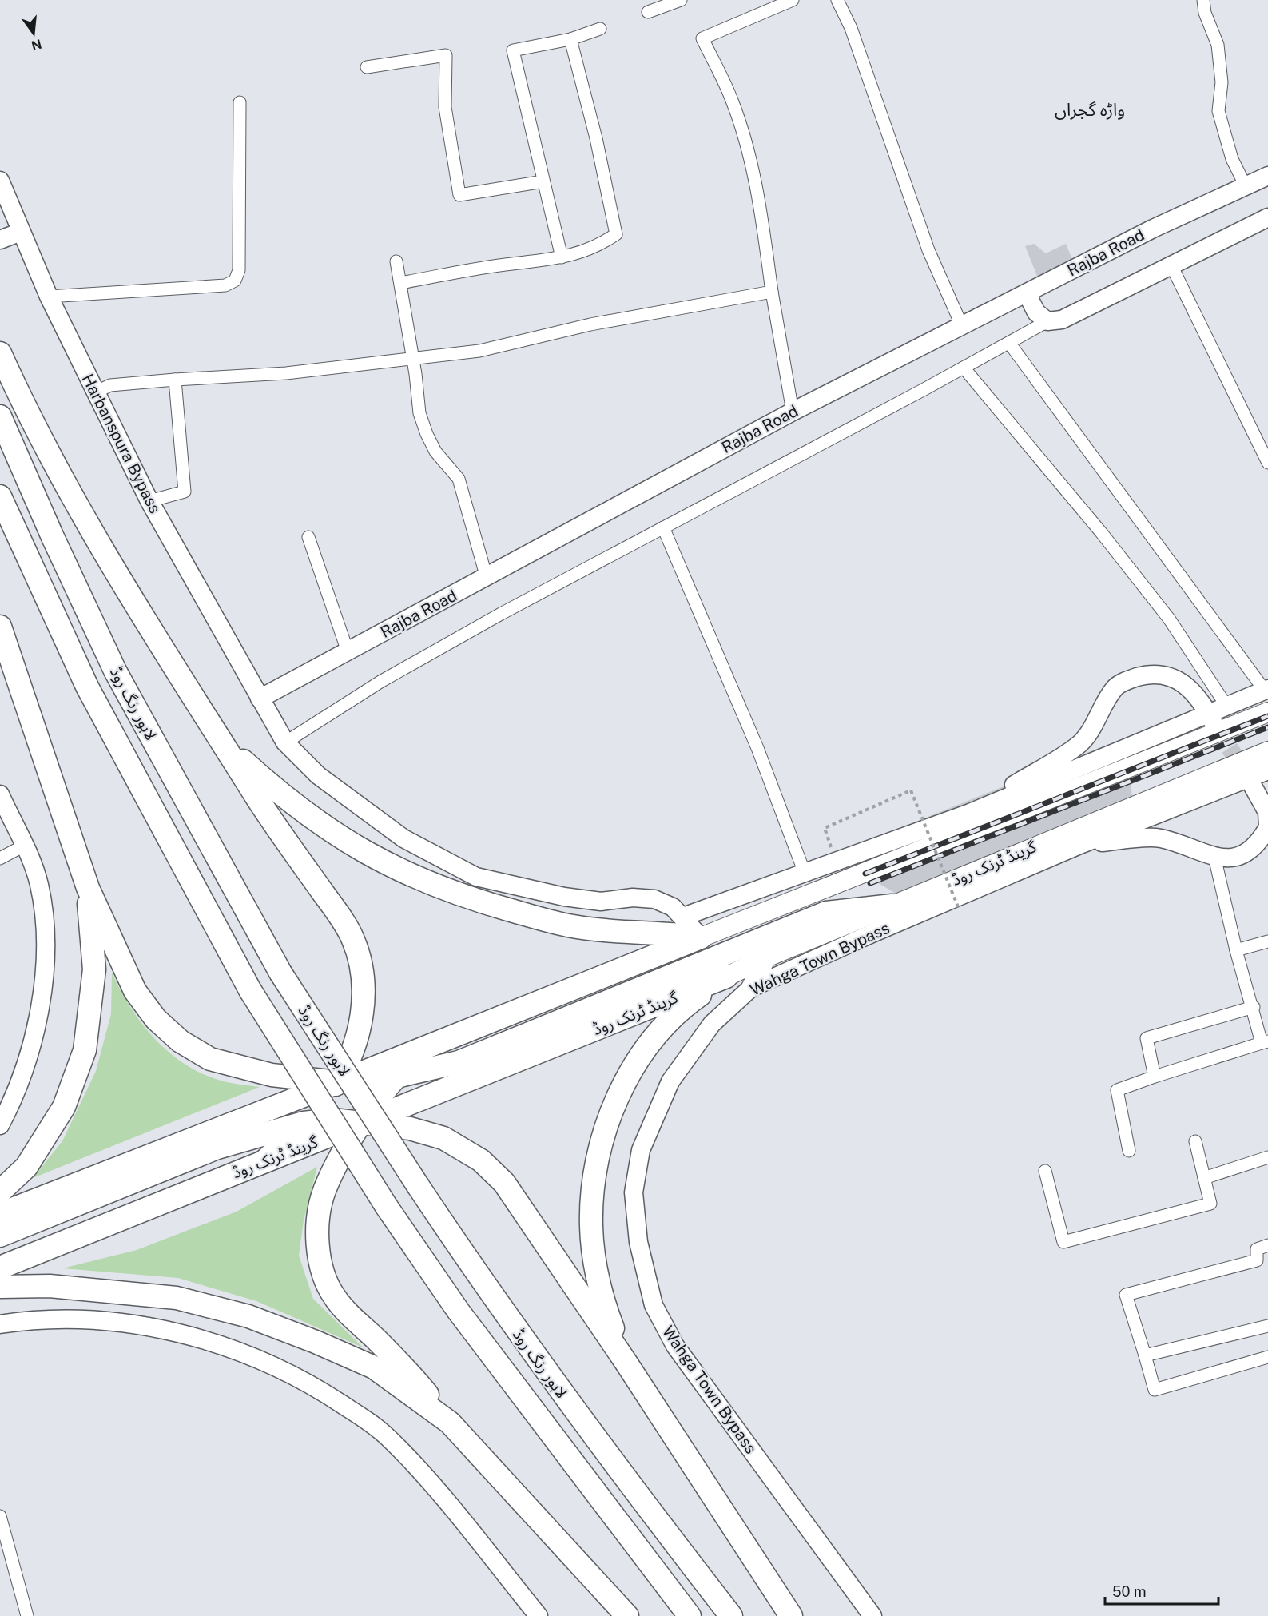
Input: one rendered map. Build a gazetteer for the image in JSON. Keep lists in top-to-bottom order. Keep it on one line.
{"streets":{"highway":["لاہور رنگ روڈ","گرینڈ ٹرنک روڈ"],"street":["Rajba Road","Harbanspura Bypass","Wahga Town Bypass"]},"crossings":[["Rajba Road","Harbanspura Bypass"]],"districts":["واڑہ گجراں"],"scale_bar":"50 m","north":"bottom"}
